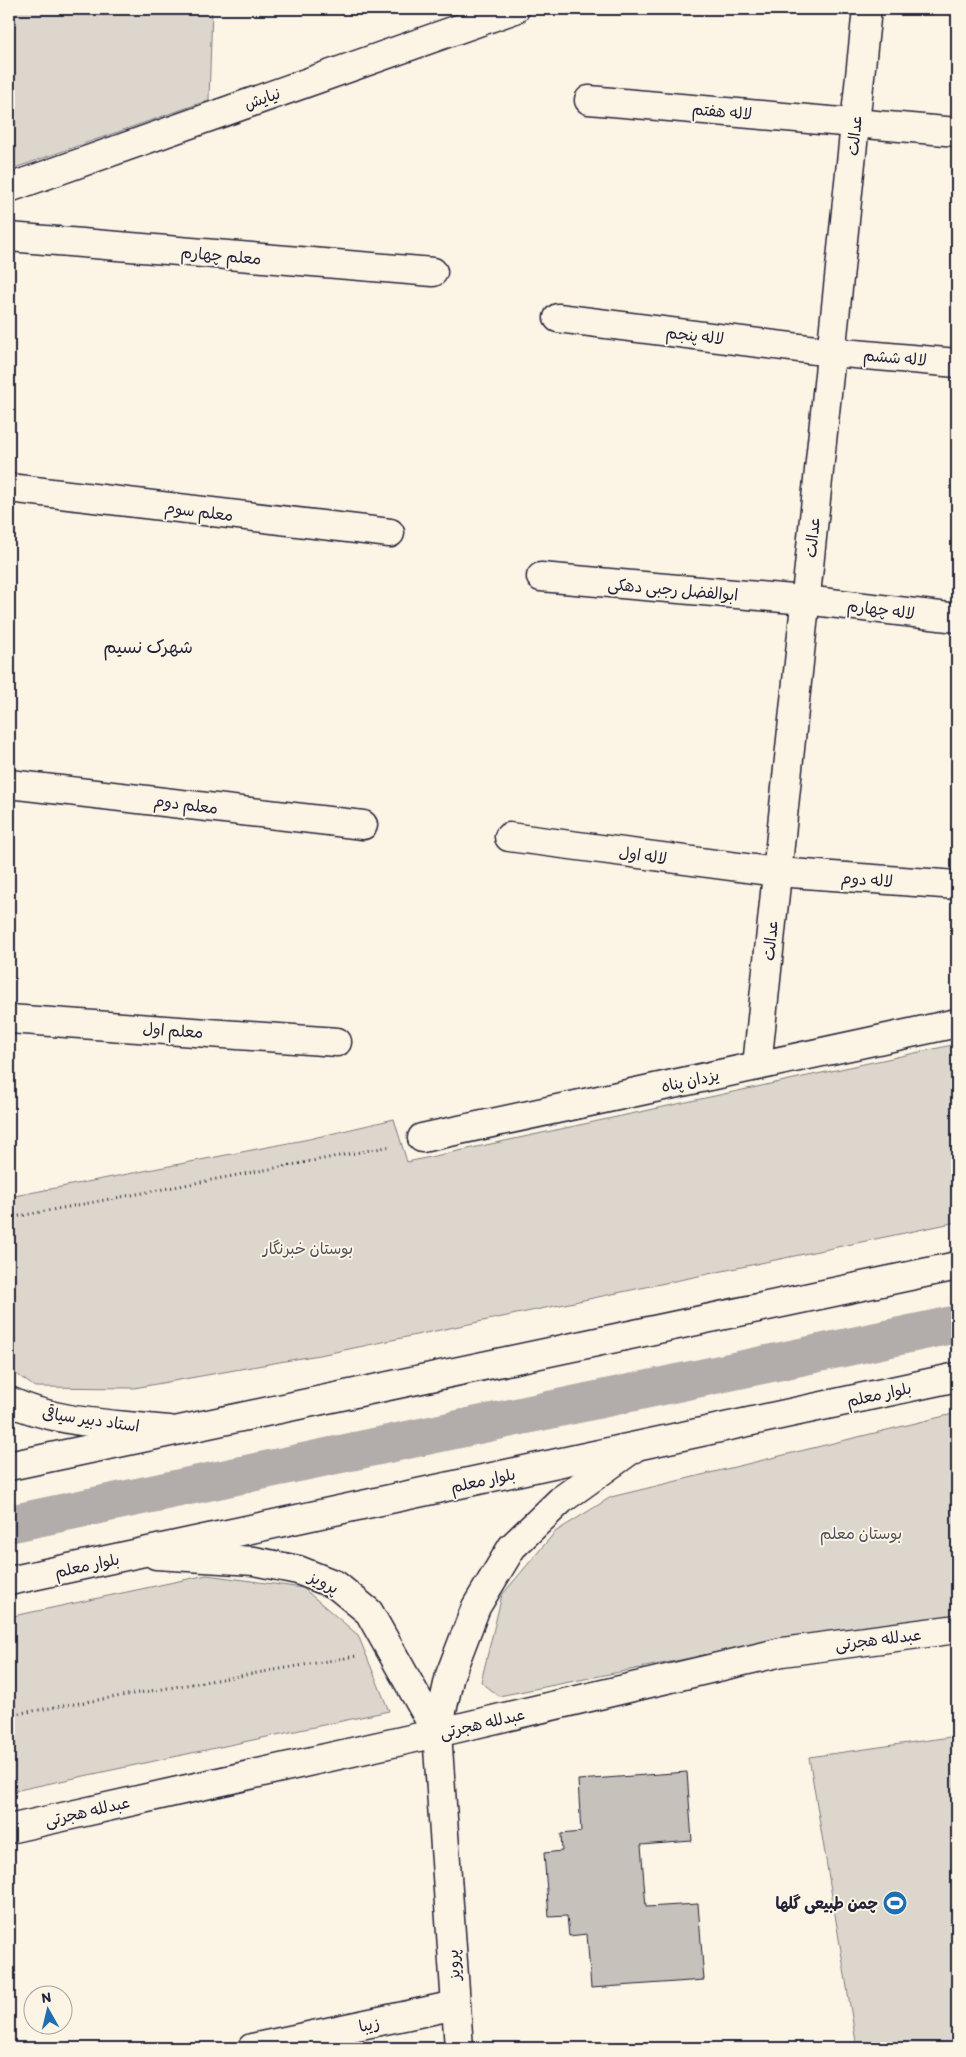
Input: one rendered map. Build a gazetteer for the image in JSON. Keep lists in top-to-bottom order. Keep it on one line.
{"streets":{"street":["نيايش","لاله هفتم","عدالت","معلم چهارم","لاله پنجم","لاله ششم","معلم سوم","ابوالفضل رجبی دهکی","لاله چهارم","معلم دوم","لاله اول","لاله دوم","معلم اول","یزدان پناه","بلوار معلم","استاد دبیر سیاقی","پرویز","عبدلله هجرتی","زیبا"]},"crossings":[["لاله هفتم","عدالت"],["عدالت","لاله پنجم"],["عدالت","لاله ششم"],["عدالت","ابوالفضل رجبی دهکی"],["عدالت","لاله چهارم"],["عدالت","لاله اول"],["عدالت","لاله دوم"],["عدالت","یزدان پناه"],["لاله پنجم","لاله ششم"],["ابوالفضل رجبی دهکی","لاله چهارم"],["لاله اول","لاله دوم"],["بلوار معلم","پرویز"],["پرویز","عبدلله هجرتی"],["پرویز","زیبا"]],"districts":["شهرک نسیم"],"parks":["بوستان خبرنگار","بوستان معلم"],"places":{"sports":["چمن طبیعی گلها"]},"north":"top"}
